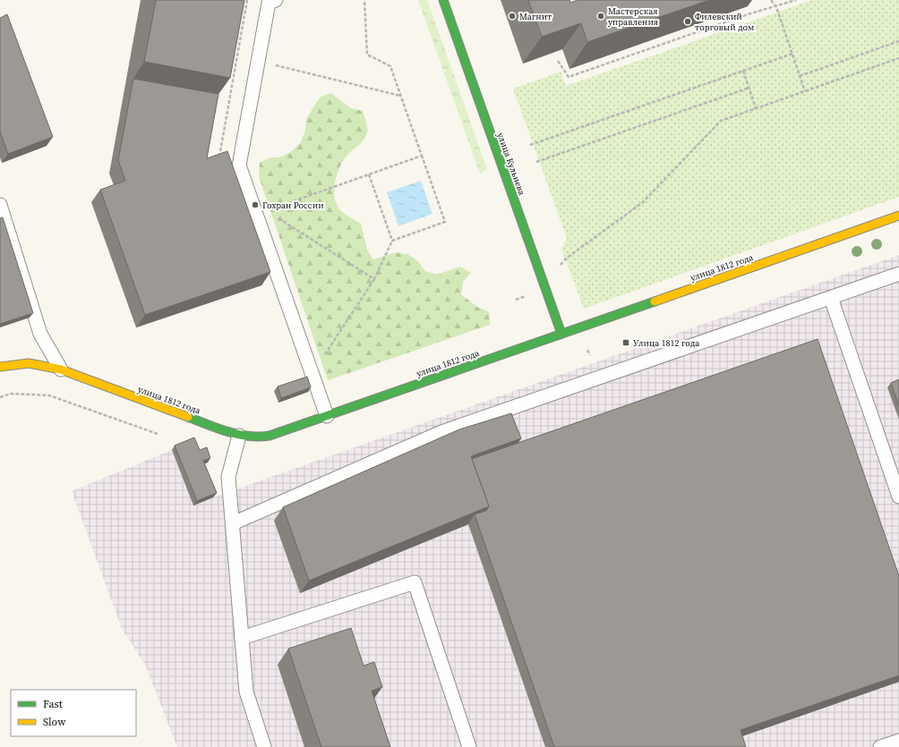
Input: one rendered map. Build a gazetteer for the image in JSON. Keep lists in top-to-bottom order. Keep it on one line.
{"streets":{"street":["улица Кульнева","улица 1812 года"]},"crossings":[["улица Кульнева","улица 1812 года"]],"places":{"other":["Магнит","Мастерская управления","Филевский торговый дом","Гохран России"],"transit":["Улица 1812 года"]},"legend":["Fast","Slow"]}
